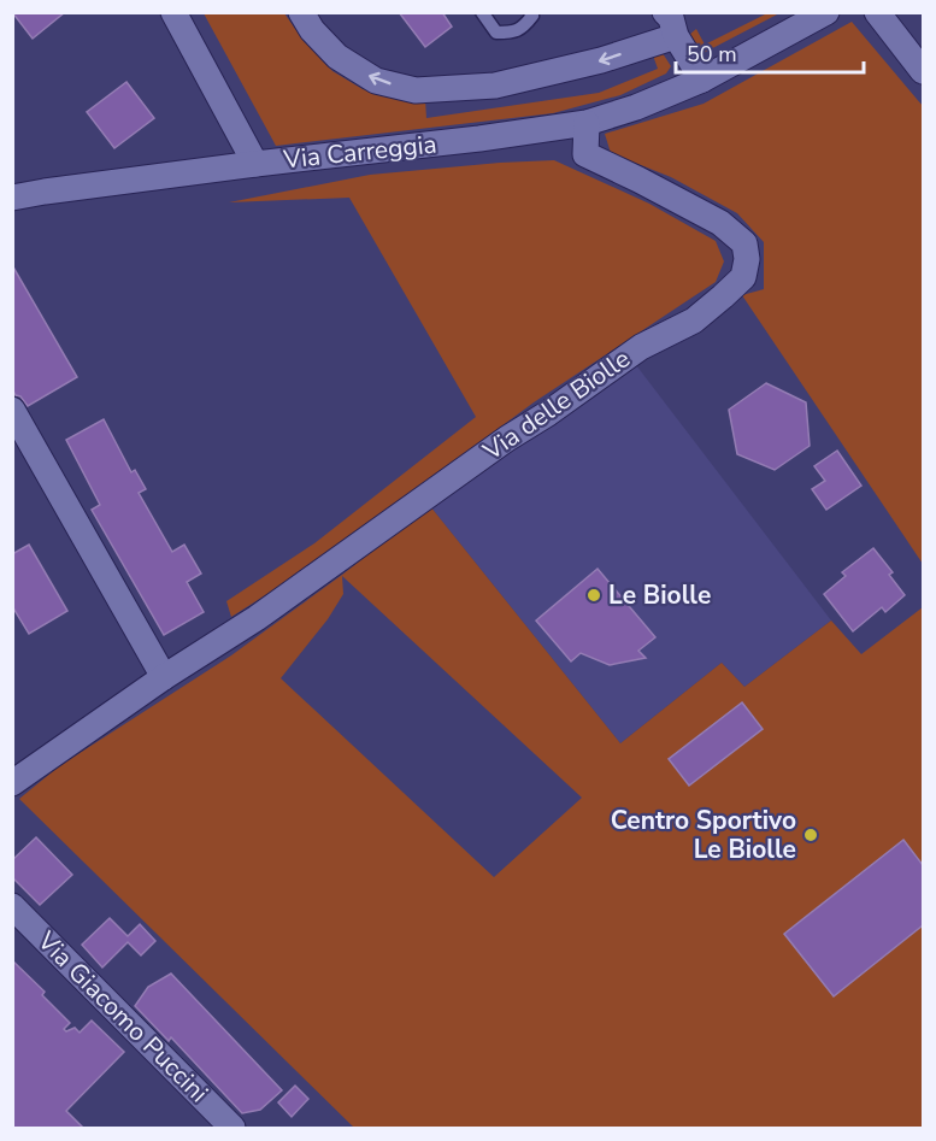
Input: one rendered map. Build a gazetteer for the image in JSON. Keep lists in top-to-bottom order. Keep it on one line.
{"streets":{"street":["Via Carreggia","Via delle Biolle","Via Giacomo Puccini"]},"crossings":[["Via Carreggia","Via delle Biolle"]],"places":["Le Biolle","Centro Sportivo Le Biolle"],"scale_bar":"50 m"}
